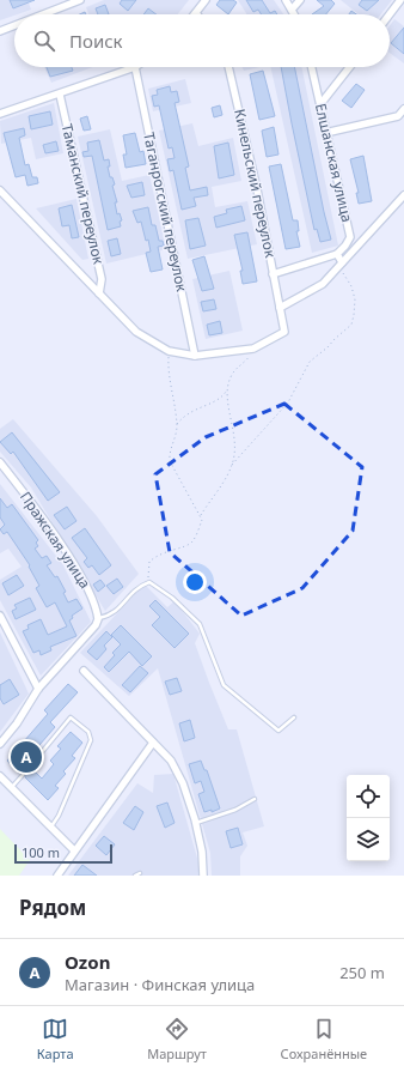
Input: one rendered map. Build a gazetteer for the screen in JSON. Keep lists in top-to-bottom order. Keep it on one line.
{"streets":{"street":["Елшанская улица","Кинельский переулок","Таманский переулок","Таганрогский переулок","Пражская улица"]},"scale_bar":"100 m","page":{"search":"Поиск","pins":"A","scale":"100 m","heading":"Рядом","list":[{"mark":"A","name":"Ozon","note":"Магазин · Финская улица","value":"250 m"}],"nav":["Карта","Маршрут","Сохранённые"]}}
